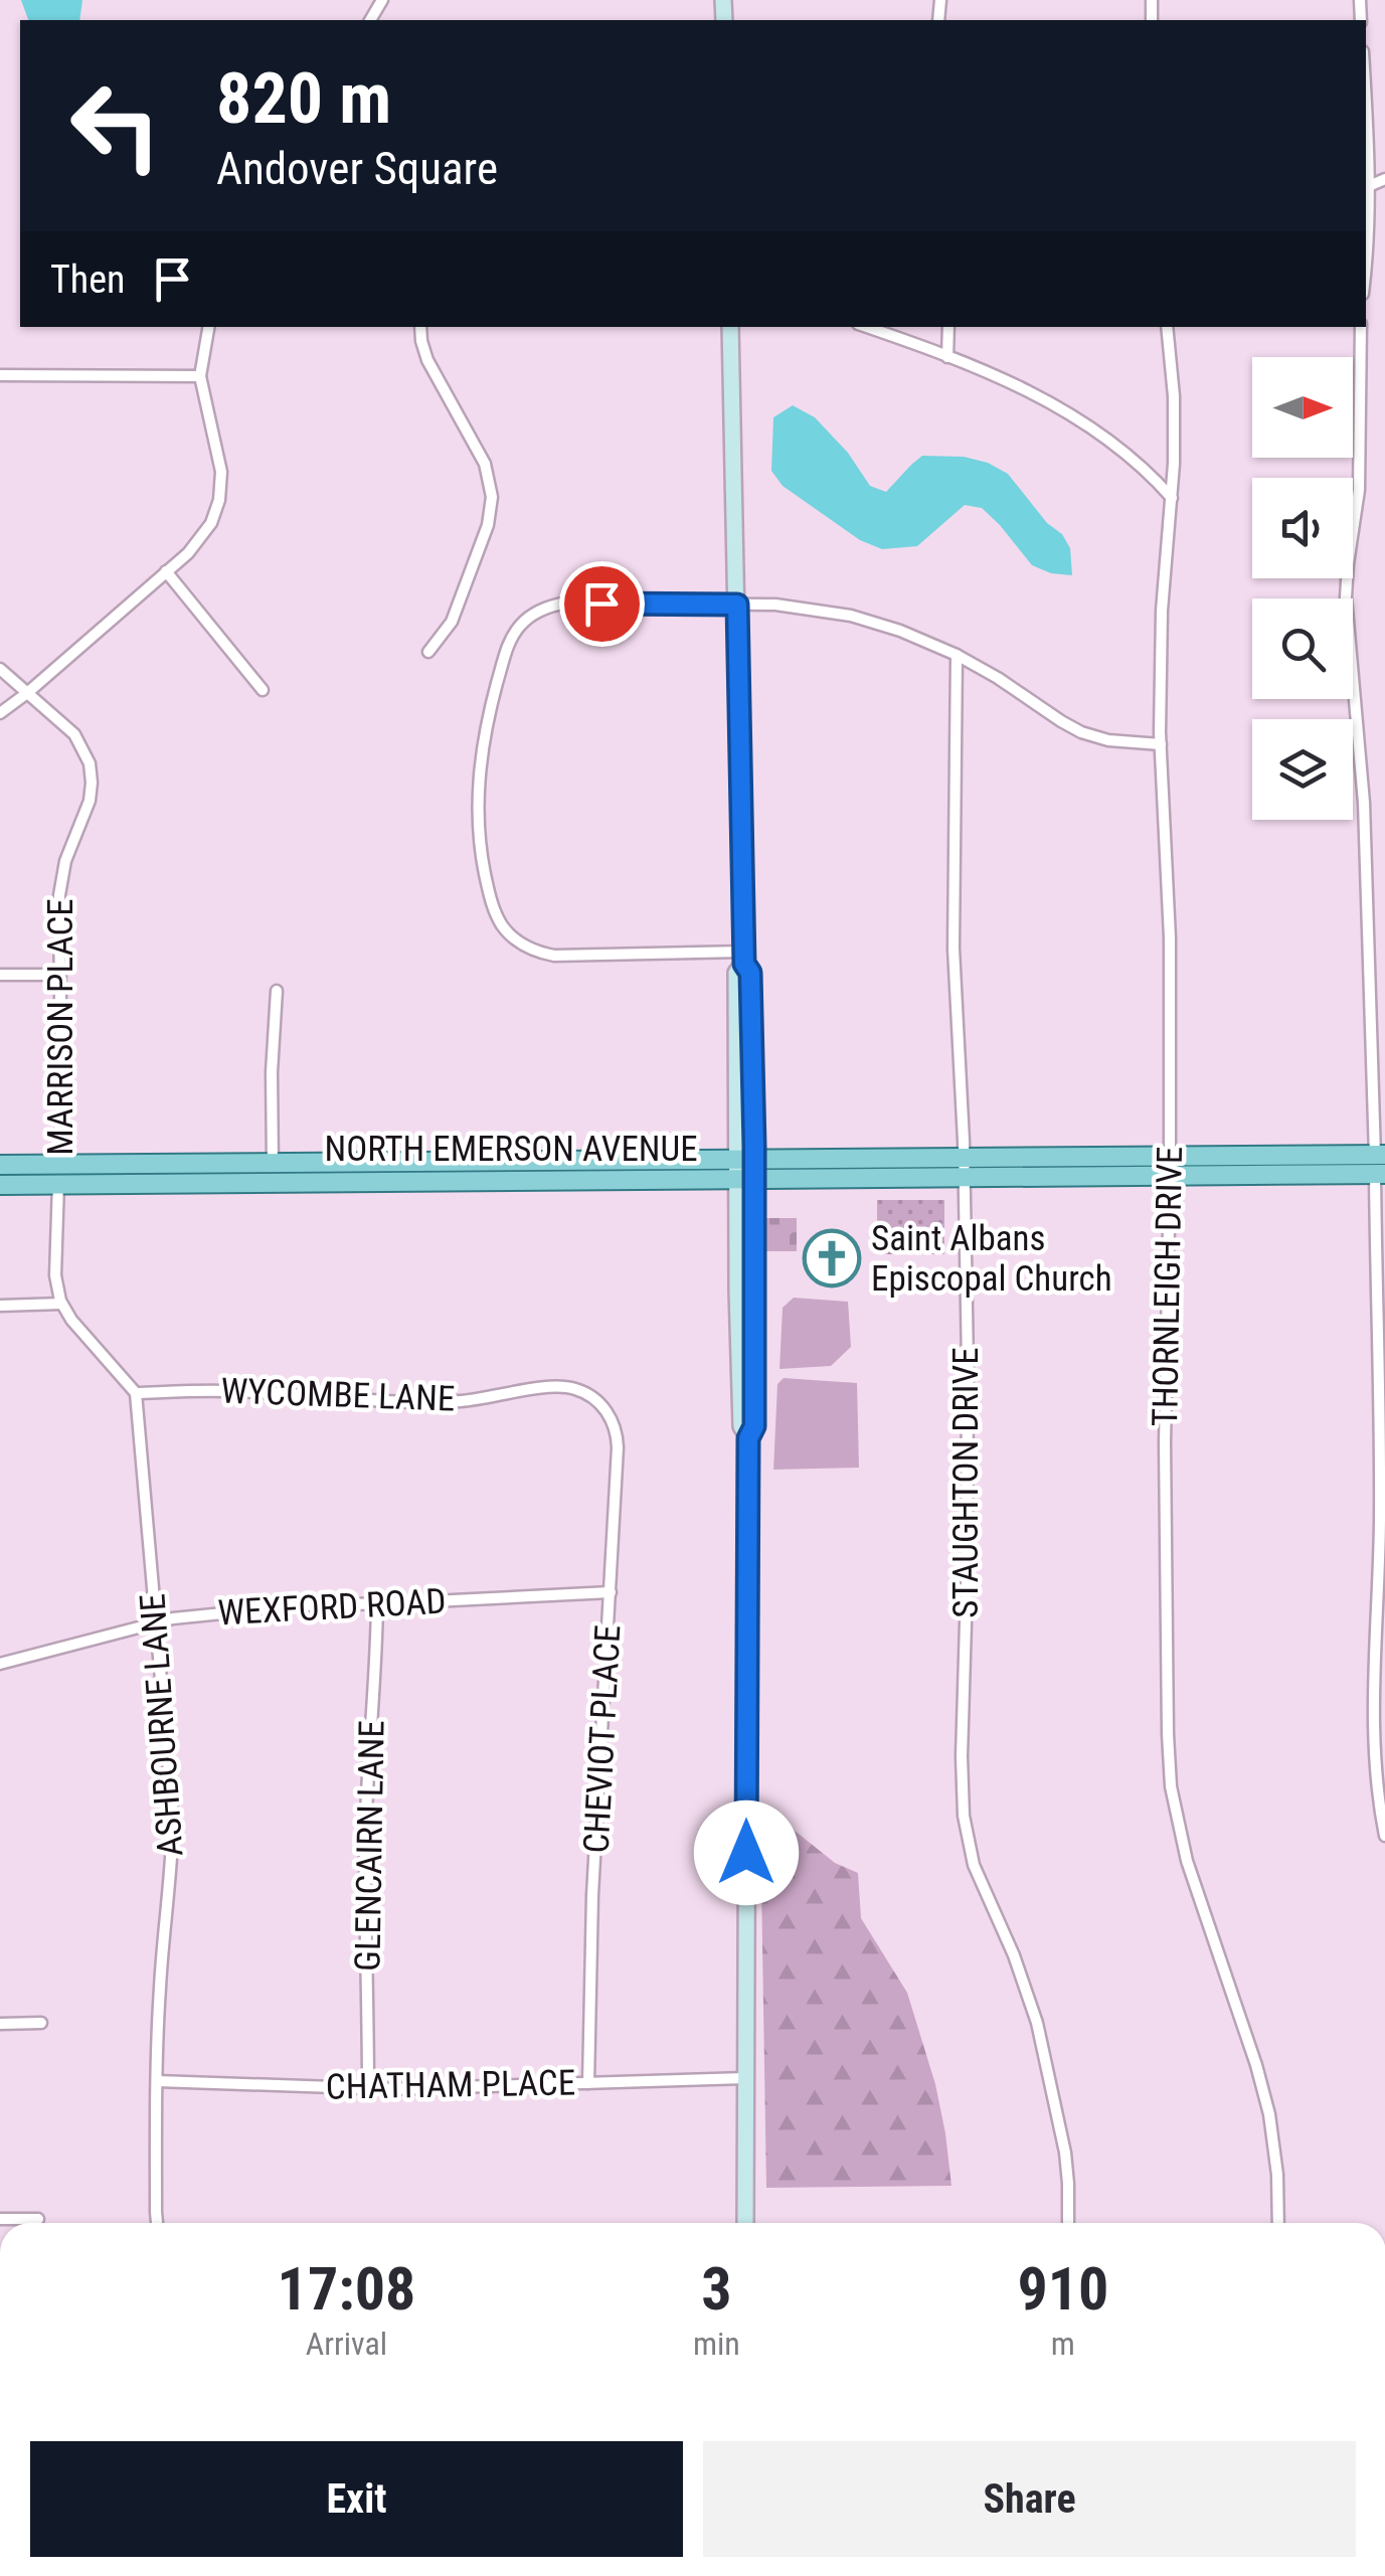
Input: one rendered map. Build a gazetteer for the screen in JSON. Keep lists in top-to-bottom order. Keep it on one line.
{"streets":{"main road":["NORTH EMERSON AVENUE"],"street":["MARRISON PLACE","THORNLEIGH DRIVE","WYCOMBE LANE","STAUGHTON DRIVE","WEXFORD ROAD","ASHBOURNE LANE","CHEVIOT PLACE","GLENCAIRN LANE","CHATHAM PLACE"]},"crossings":[["MARRISON PLACE","NORTH EMERSON AVENUE"],["NORTH EMERSON AVENUE","THORNLEIGH DRIVE"],["NORTH EMERSON AVENUE","STAUGHTON DRIVE"],["WYCOMBE LANE","ASHBOURNE LANE"],["WYCOMBE LANE","CHEVIOT PLACE"],["WEXFORD ROAD","ASHBOURNE LANE"],["WEXFORD ROAD","CHEVIOT PLACE"],["WEXFORD ROAD","GLENCAIRN LANE"],["ASHBOURNE LANE","CHATHAM PLACE"],["CHEVIOT PLACE","CHATHAM PLACE"],["GLENCAIRN LANE","CHATHAM PLACE"]],"places":{"church":["Saint Albans Episcopal Church"]},"north":"right","page":{"turn":["820 m","Andover Square"],"then":"Then","eta":["17:08","Arrival","3","min","910","m"],"buttons":["Exit","Share"]}}
